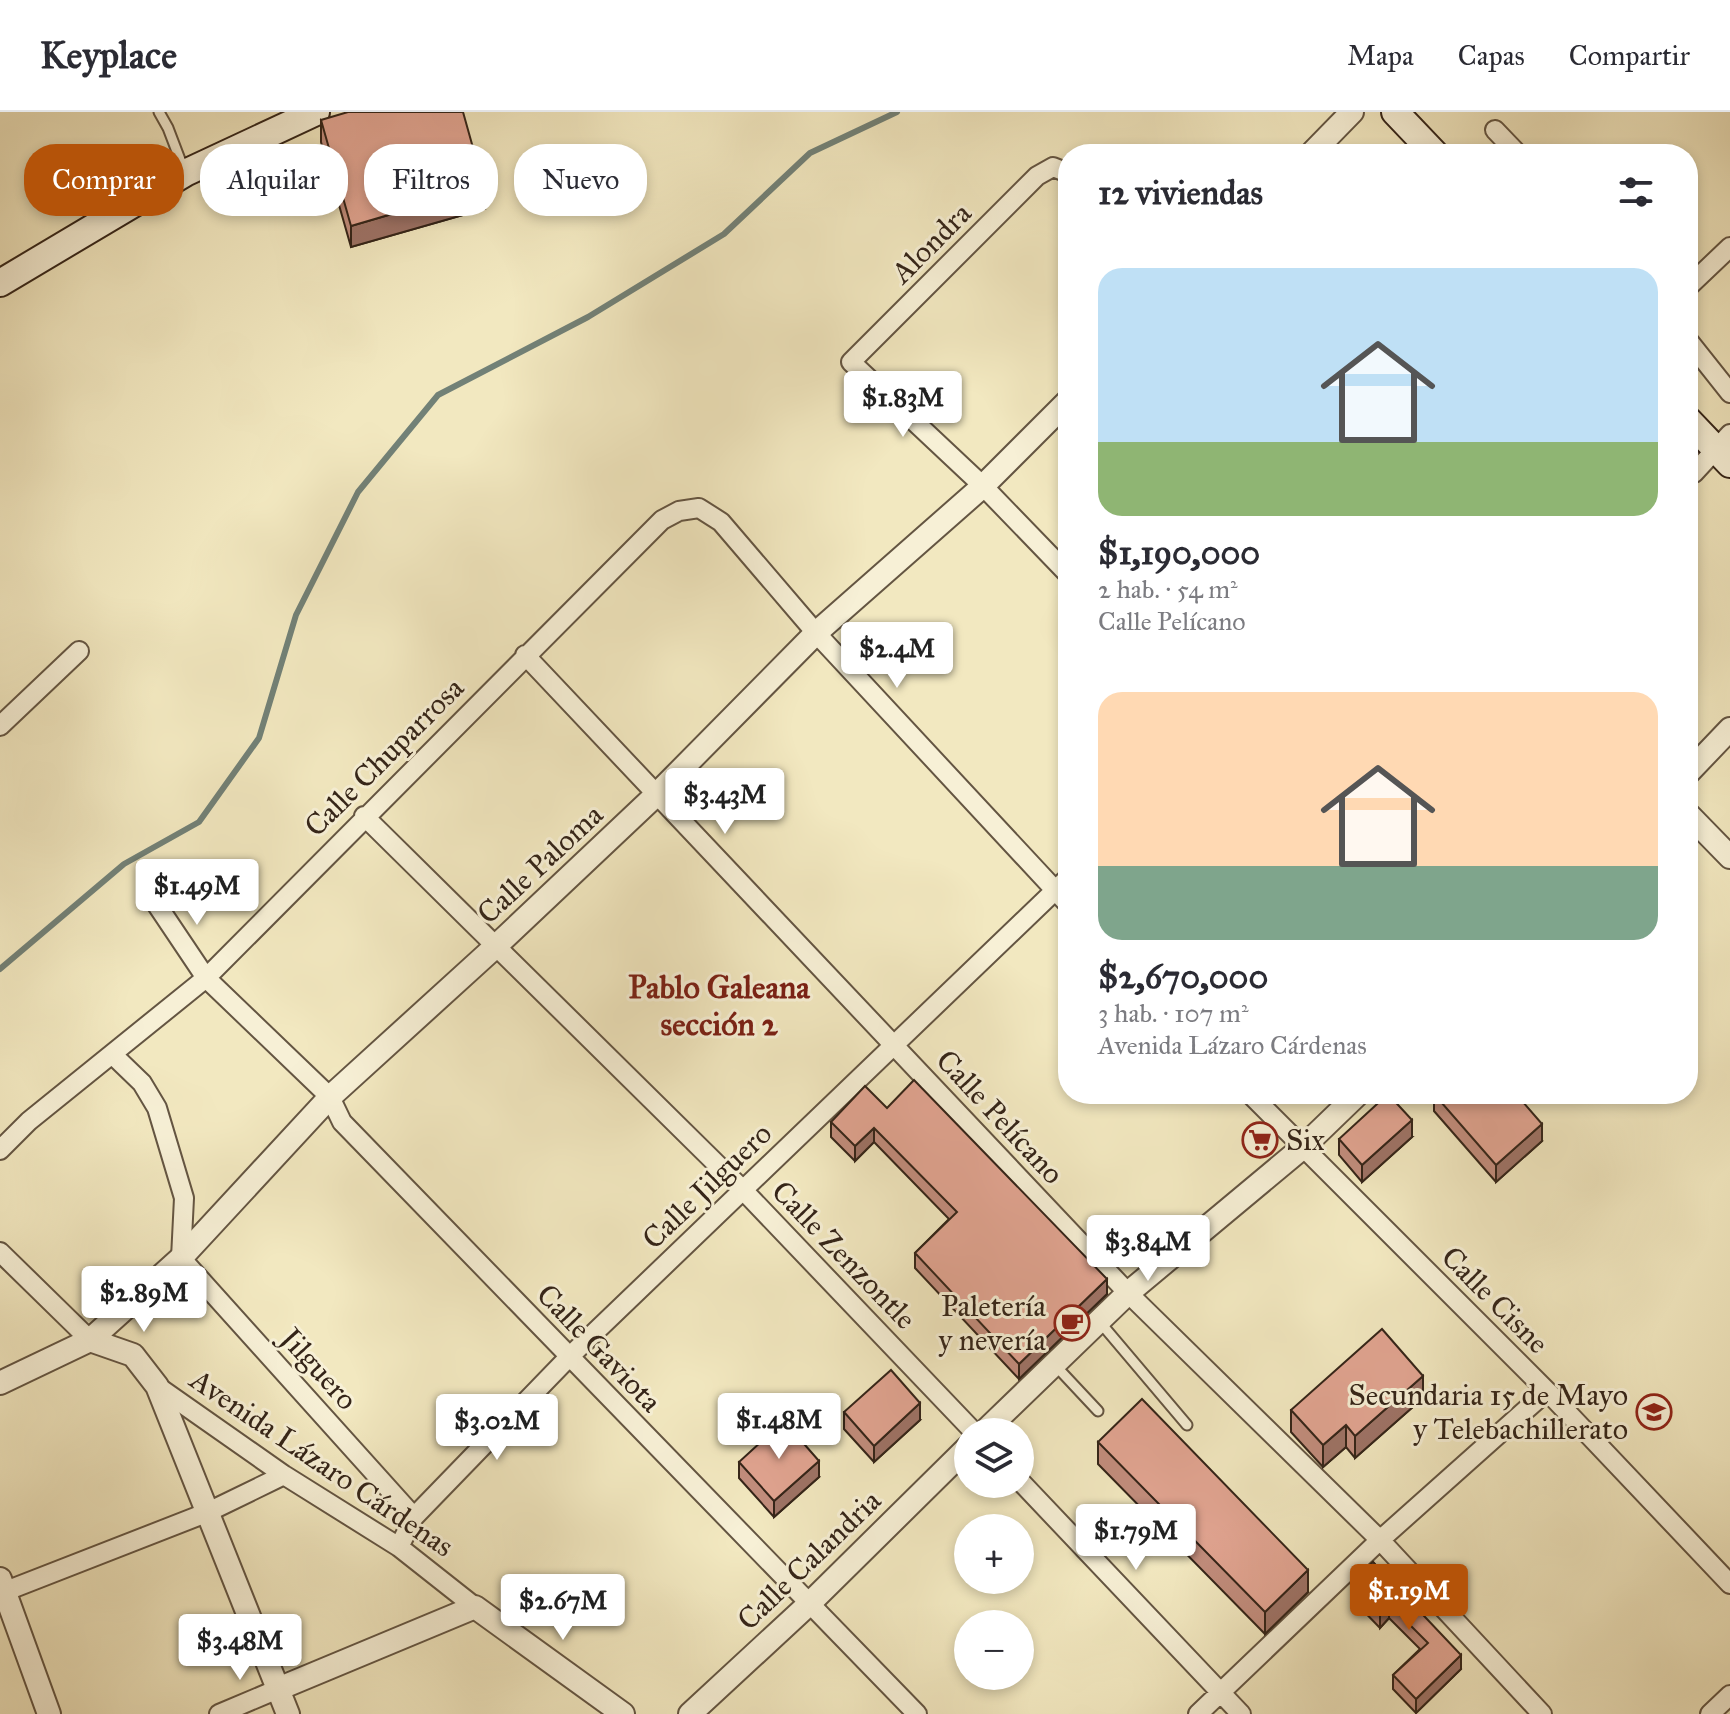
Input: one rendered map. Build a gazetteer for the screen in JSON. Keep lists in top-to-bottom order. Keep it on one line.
{"streets":{"street":["Alondra","Calle Chuparrosa","Calle Paloma","Calle Pelícano","Calle Jilguero","Calle Zenzontle","Calle Cisne","Calle Gaviota","Jilguero","Avenida Lázaro Cárdenas","Calle Calandria"]},"crossings":[["Alondra","Calle Paloma"],["Calle Chuparrosa","Calle Paloma"],["Calle Chuparrosa","Calle Pelícano"],["Calle Chuparrosa","Calle Zenzontle"],["Calle Chuparrosa","Calle Gaviota"],["Calle Paloma","Calle Pelícano"],["Calle Paloma","Calle Zenzontle"],["Calle Paloma","Calle Gaviota"],["Calle Paloma","Jilguero"],["Calle Paloma","Avenida Lázaro Cárdenas"],["Calle Pelícano","Calle Jilguero"],["Calle Jilguero","Calle Zenzontle"],["Calle Jilguero","Calle Gaviota"],["Calle Jilguero","Jilguero"],["Calle Jilguero","Avenida Lázaro Cárdenas"],["Calle Gaviota","Calle Calandria"]],"districts":["Pablo Galeana sección 2"],"places":{"supermarket":["Six"],"cafe":["Paletería y nevería"],"school or university":["Secundaria 15 de Mayo y Telebachillerato"]},"page":{"header":"Keyplace","nav":["Mapa","Capas","Compartir"],"chip":["Comprar","Alquilar","Filtros","Nuevo"],"heading":"12 viviendas","list":[{"name":"$1,190,000","note":"2 hab. · 54 m² · Calle Pelícano"},{"name":"$2,670,000","note":"3 hab. · 107 m² · Avenida Lázaro Cárdenas"}],"price":["$1.83M","$2.4M","$3.43M","$1.49M","$3.84M","$2.89M","$1.48M","$3.02M","$1.79M","$1.19M","$2.67M","$3.48M"],"map_buttons":["+","−"]}}
